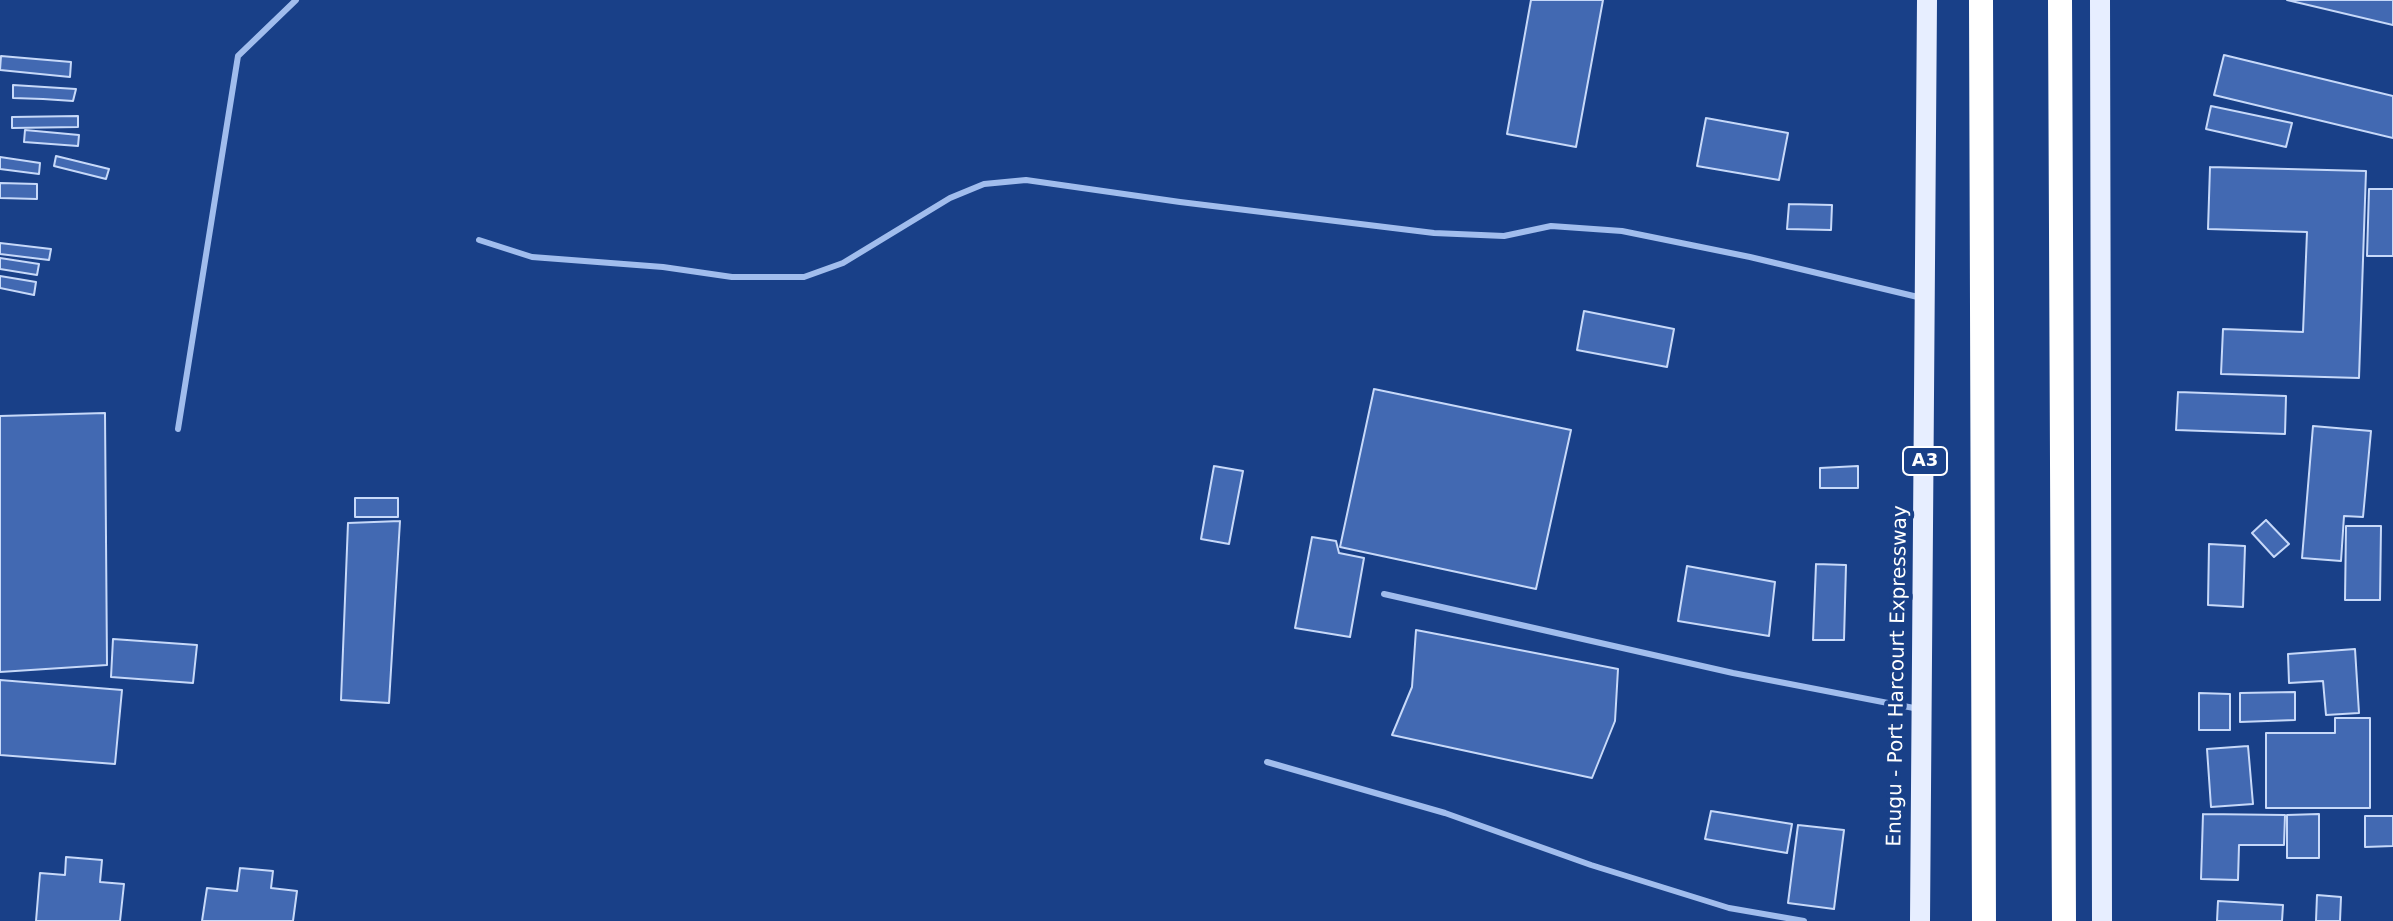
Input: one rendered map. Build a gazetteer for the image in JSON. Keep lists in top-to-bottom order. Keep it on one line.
{"streets":{"main road":["A3","Enugu - Port Harcourt Expressway"]}}
